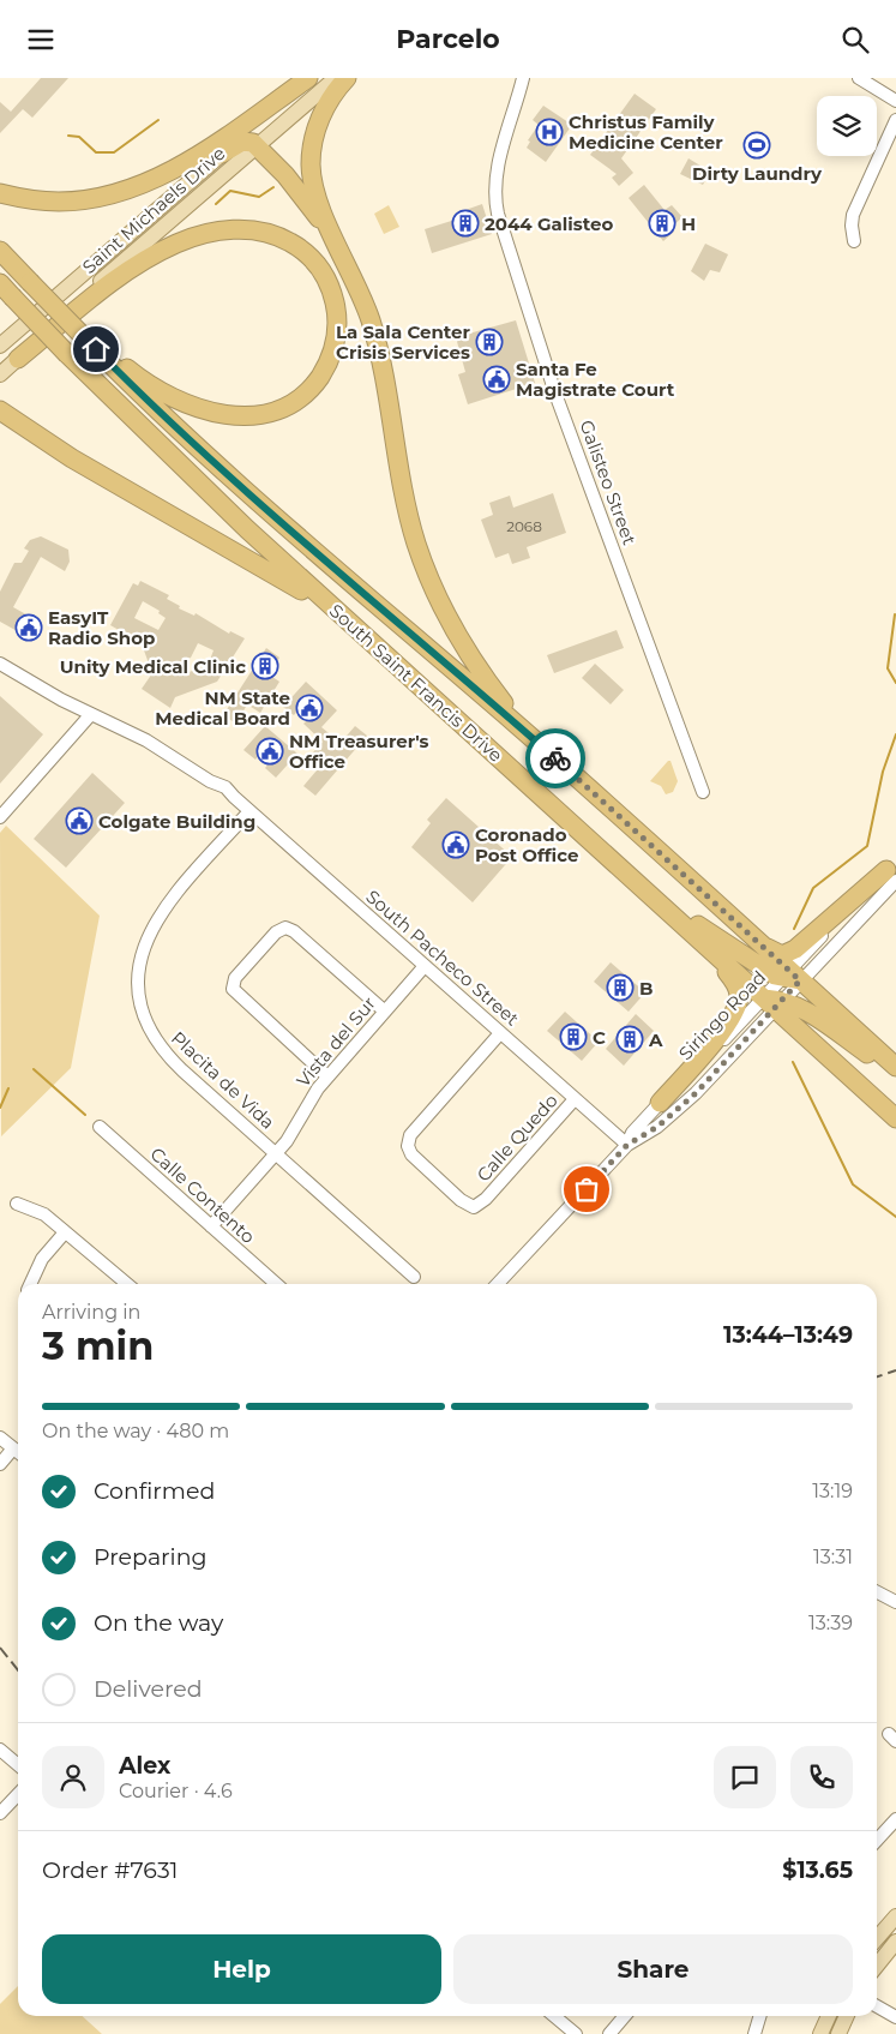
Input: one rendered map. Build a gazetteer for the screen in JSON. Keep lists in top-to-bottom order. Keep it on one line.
{"streets":{"highway":["South Saint Francis Drive"],"main road":["Saint Michaels Drive"],"street":["Galisteo Street","South Pacheco Street","Siringo Road","Vista del Sur","Placita de Vida","Calle Quedo","Calle Contento"]},"crossings":[["South Saint Francis Drive","Siringo Road"],["South Pacheco Street","Siringo Road"],["South Pacheco Street","Vista del Sur"],["South Pacheco Street","Placita de Vida"],["South Pacheco Street","Calle Quedo"],["Vista del Sur","Placita de Vida"],["Vista del Sur","Calle Contento"]],"places":{"hospital":["Christus Family Medicine Center"],"sports":["Dirty Laundry"],"building":["2044 Galisteo","H","La Sala Center Crisis Services","Unity Medical Clinic","B","C","A"],"public building":["Santa Fe Magistrate Court","EasyIT Radio Shop","NM State Medical Board","NM Treasurer's Office","Colgate Building","Coronado Post Office"]},"house_numbers":["2068"],"page":{"header":"Parcelo","heading":["3 min","Arriving in","13:44–13:49"],"panel":["Alex","Courier · 4.6","Order #7631","$13.65"],"bar":"On the way · 480 m","list":[["Confirmed","13:19"],["Preparing","13:31"],["On the way","13:39"],"Delivered"],"buttons":["Help","Share"]}}
